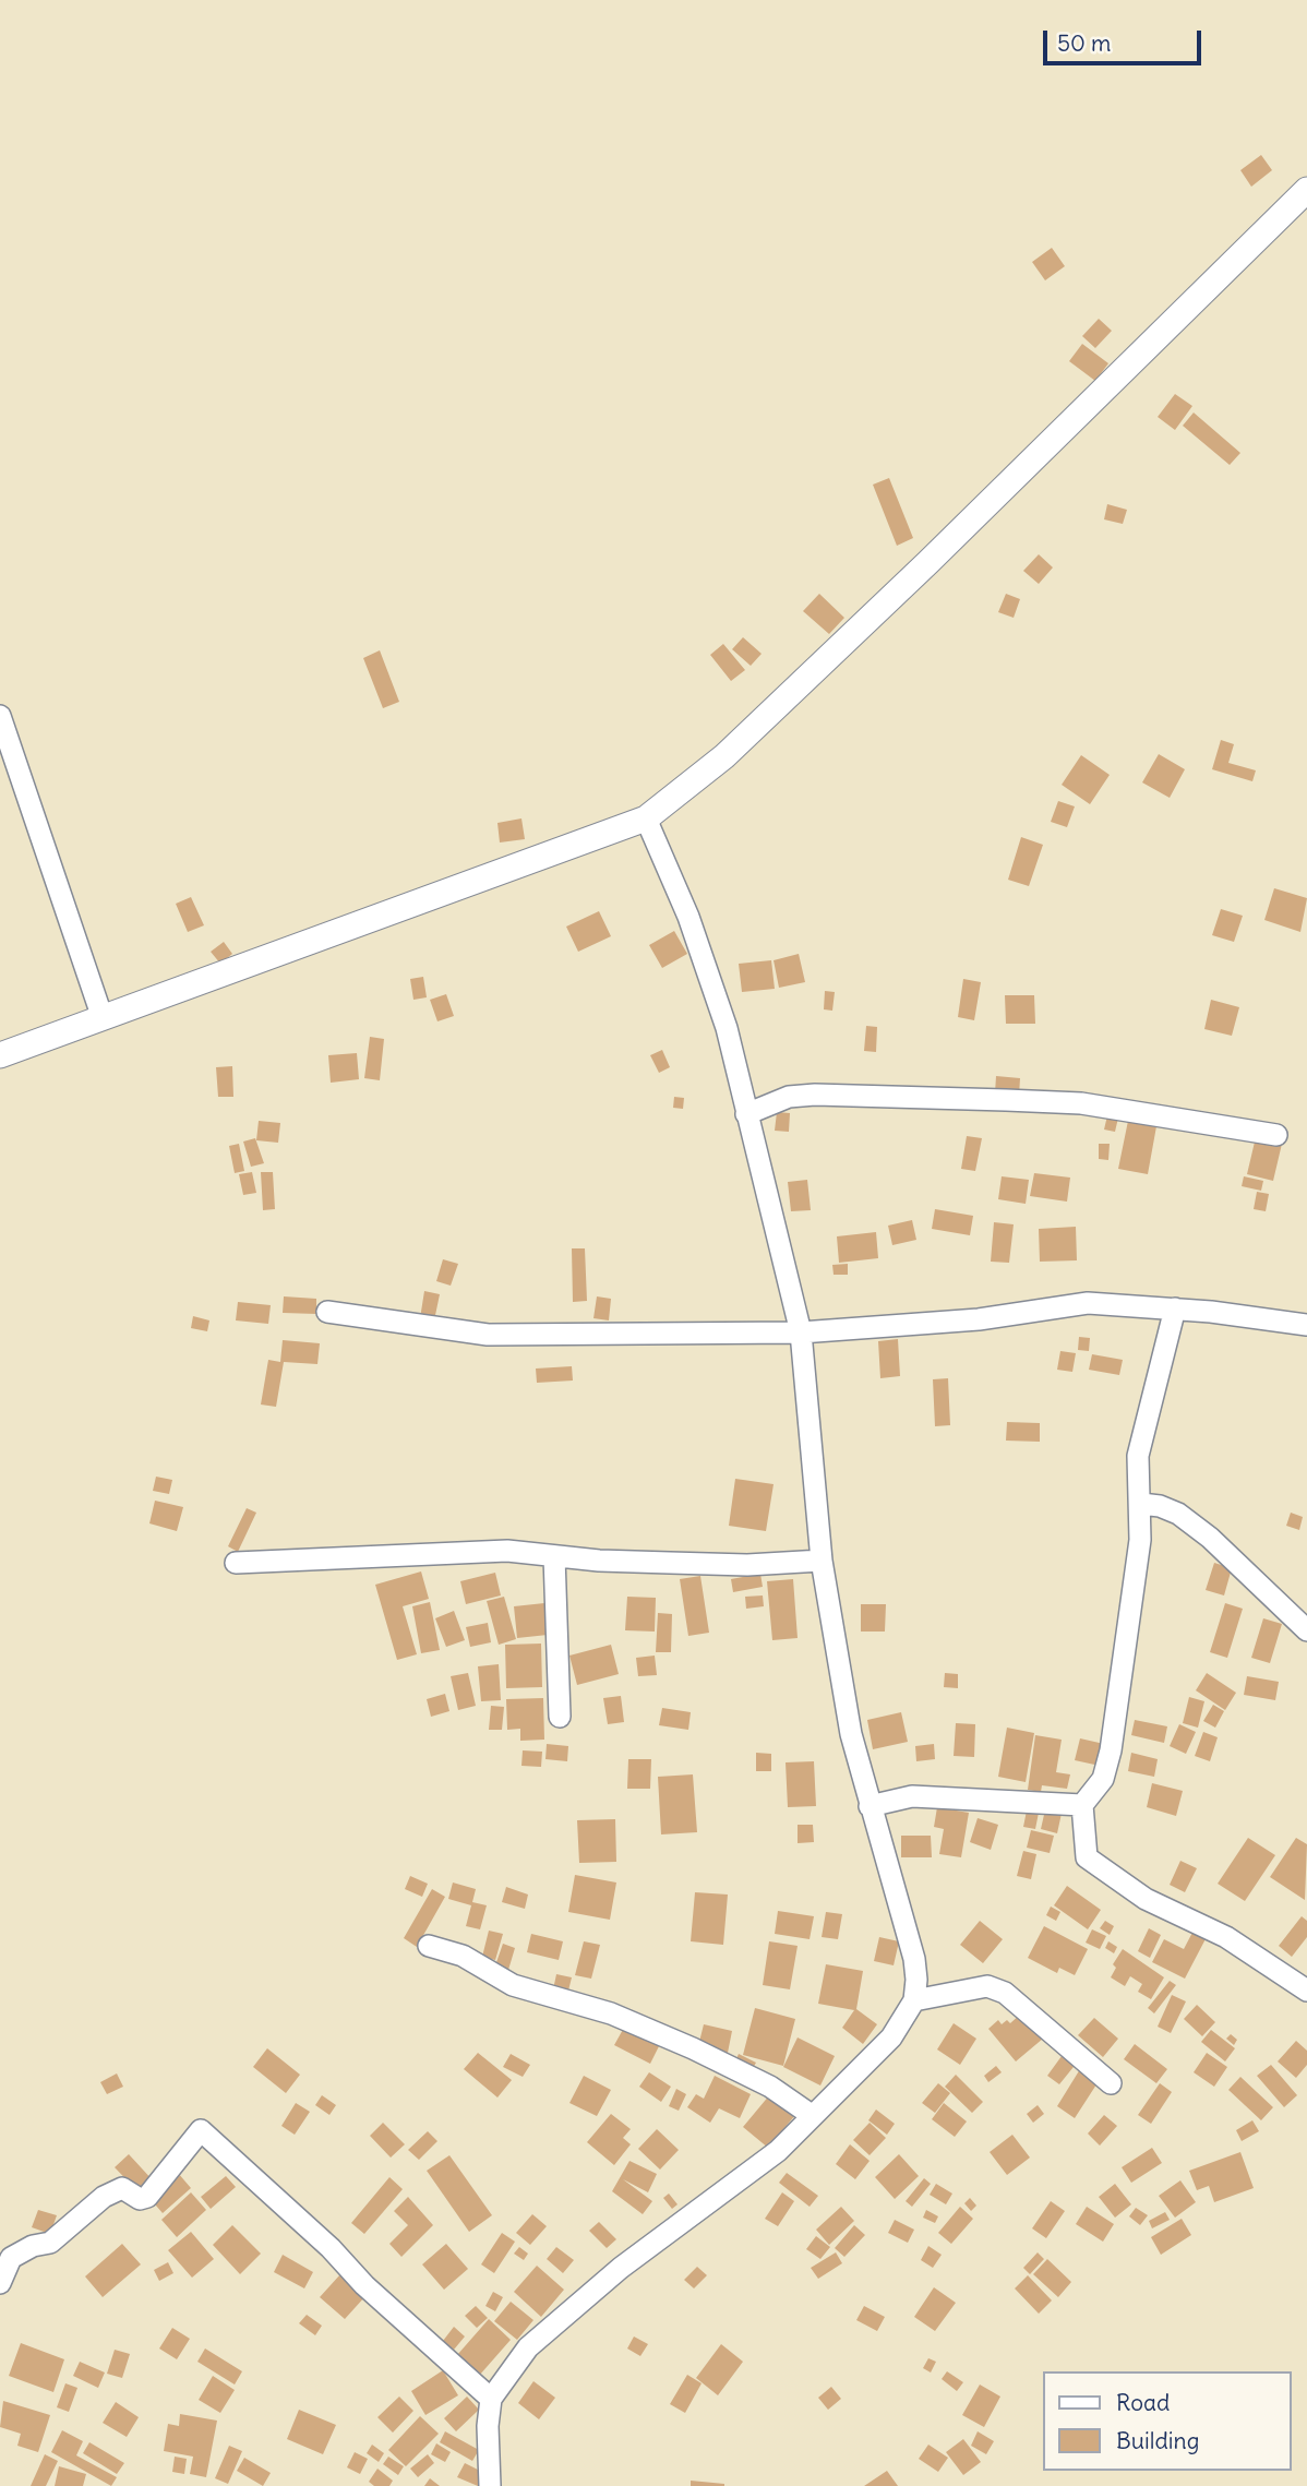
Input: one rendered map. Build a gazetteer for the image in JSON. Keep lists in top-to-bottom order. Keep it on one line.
{"legend":["Road","Building"],"scale_bar":"50 m"}
